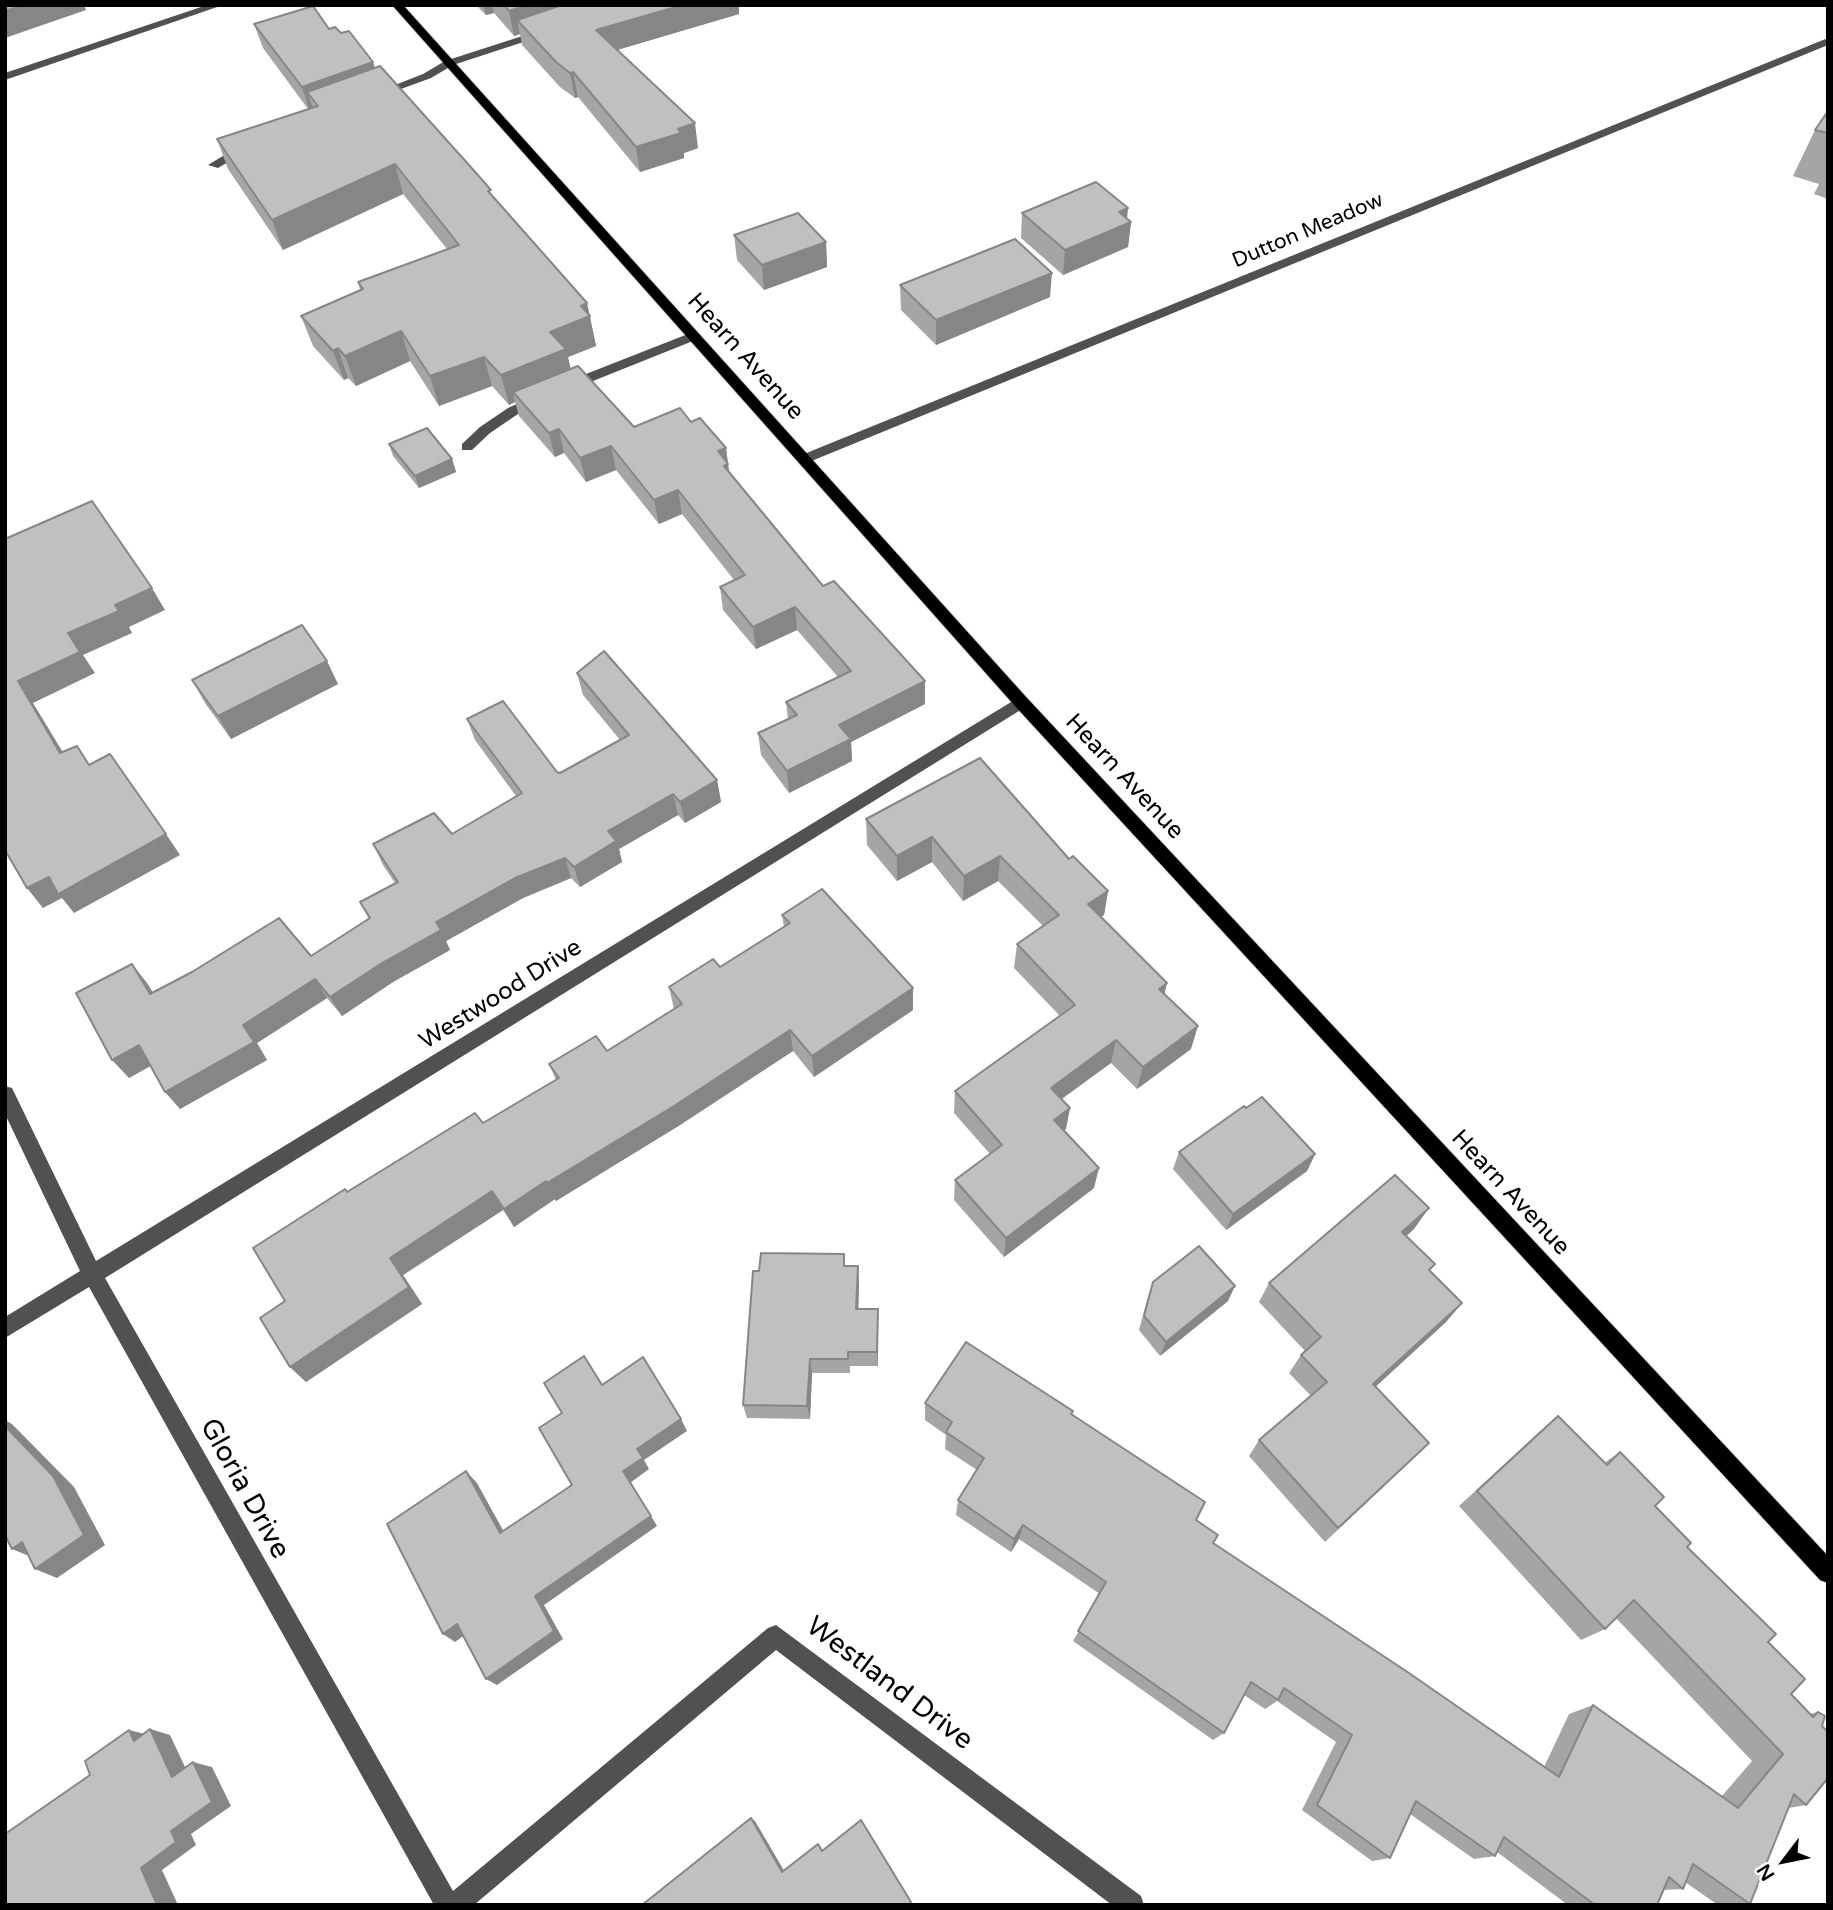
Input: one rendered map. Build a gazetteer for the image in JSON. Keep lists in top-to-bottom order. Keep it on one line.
{"streets":{"main road":["Hearn Avenue"],"street":["Dutton Meadow","Westwood Drive","Gloria Drive","Westland Drive"]},"crossings":[["Dutton Meadow","Hearn Avenue"],["Hearn Avenue","Westwood Drive"],["Westwood Drive","Gloria Drive"]],"north":"bottom left"}
